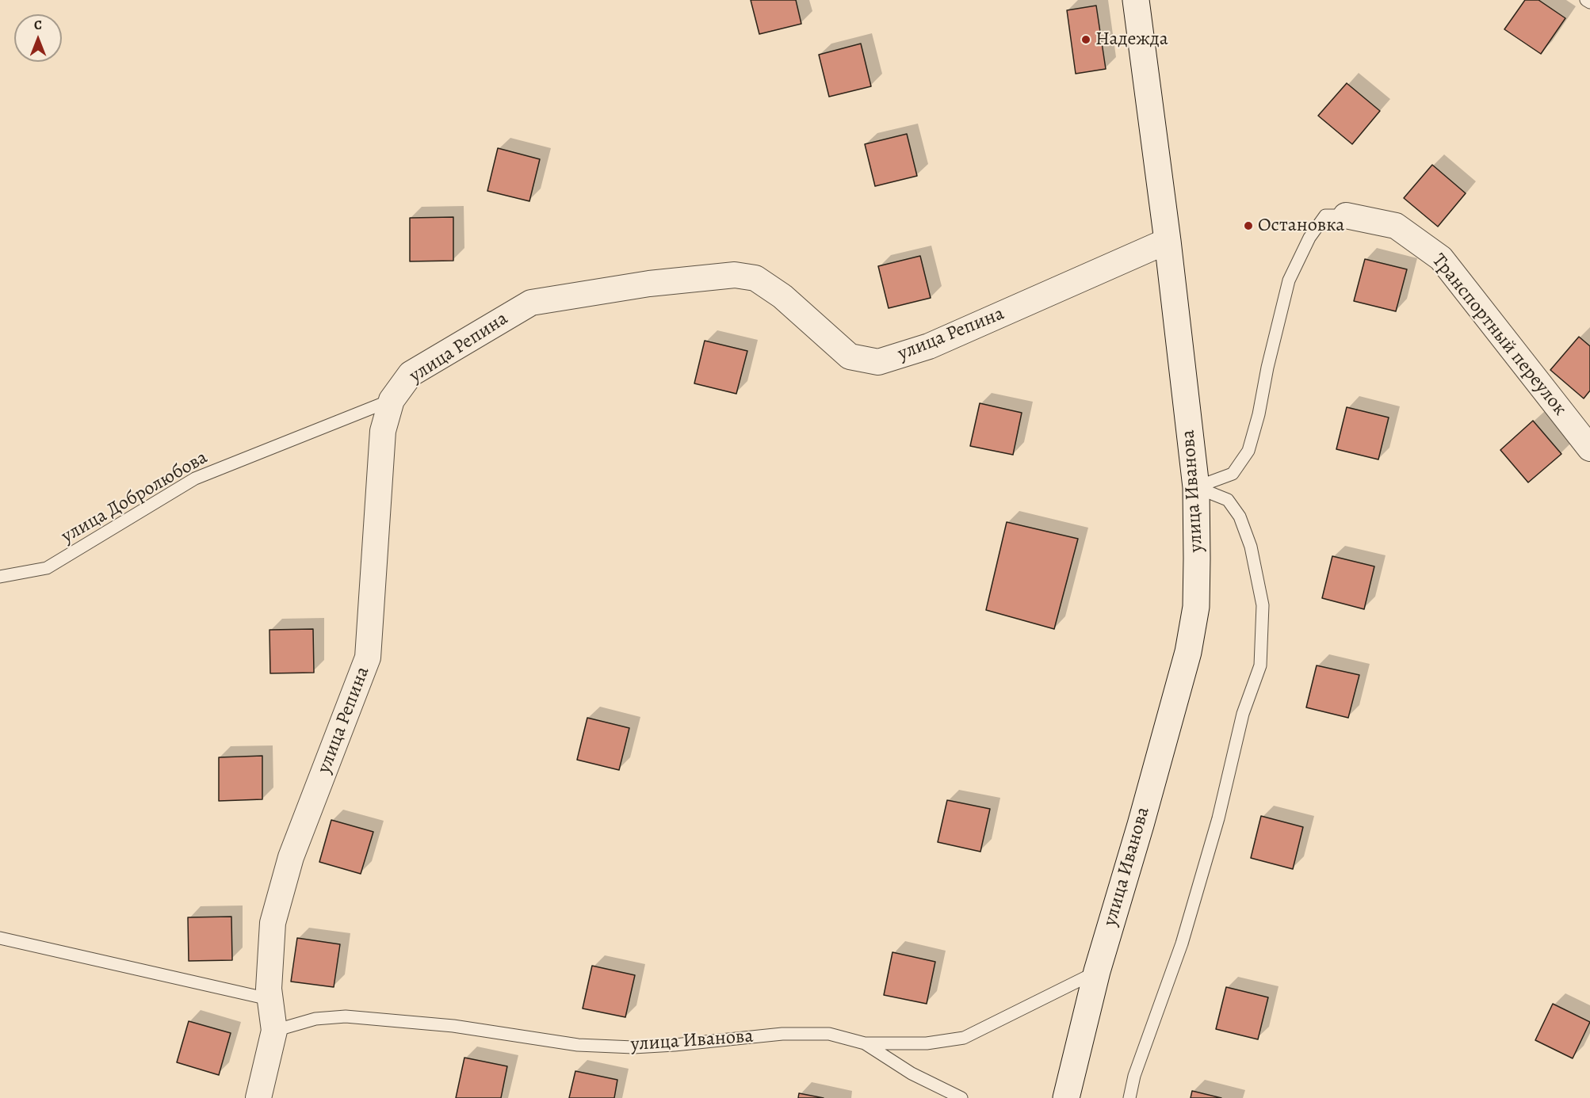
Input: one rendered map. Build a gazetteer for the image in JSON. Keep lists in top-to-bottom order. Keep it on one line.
{"streets":{"street":["улица Репина","Транспортный переулок","улица Иванова"],"lane":["улица Добролюбова"]},"crossings":[["улица Репина","улица Иванова"],["улица Репина","улица Добролюбова"]],"places":["Надежда","Остановка"],"north":"top"}
